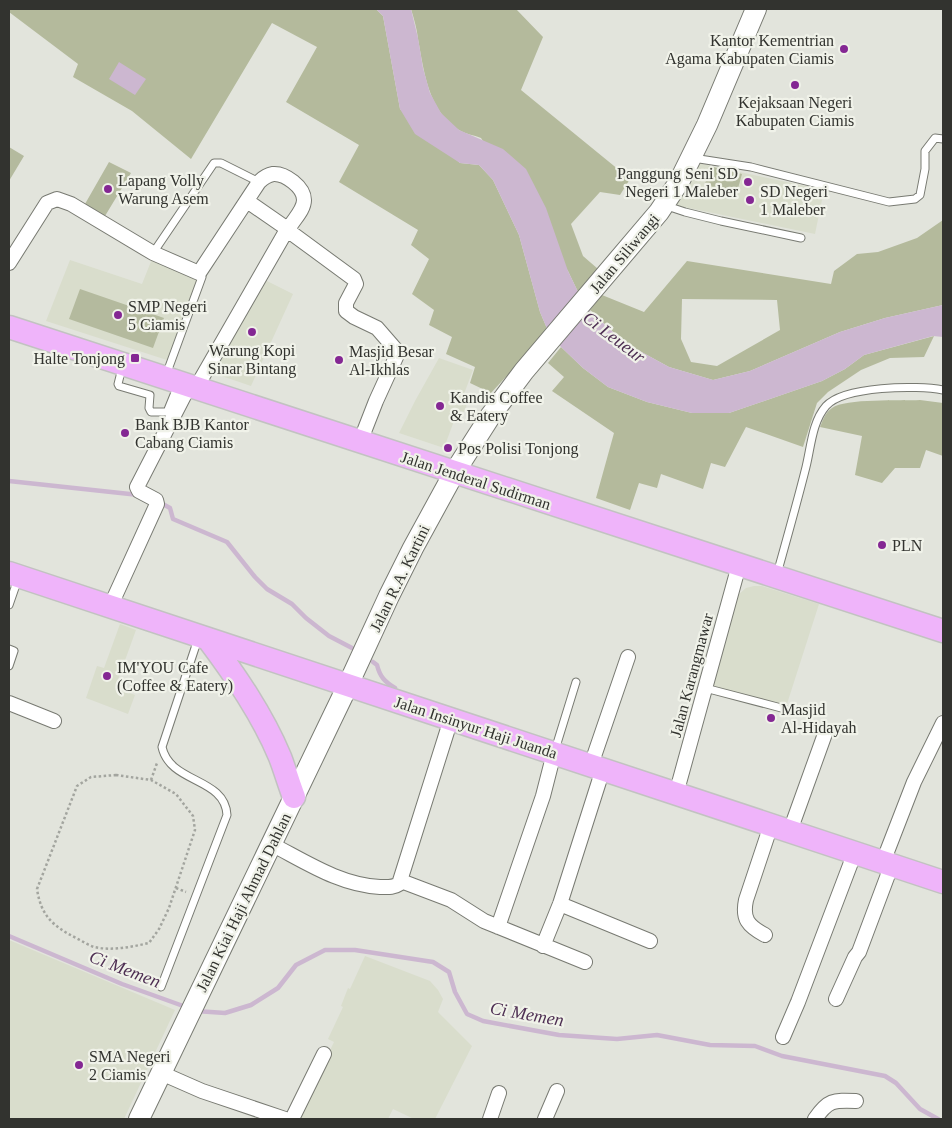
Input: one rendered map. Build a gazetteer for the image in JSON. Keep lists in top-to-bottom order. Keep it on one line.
{"streets":{"highway":["Jalan Jenderal Sudirman","Jalan Insinyur Haji Juanda"],"main road":["Jalan Siliwangi","Jalan R.A. Kartini","Jalan Kiai Haji Ahmad Dahlan"],"street":["Jalan Karangmawar"]},"crossings":[["Jalan Siliwangi","Jalan Jenderal Sudirman"],["Jalan Siliwangi","Jalan R.A. Kartini"],["Jalan Jenderal Sudirman","Jalan R.A. Kartini"],["Jalan Jenderal Sudirman","Jalan Karangmawar"],["Jalan R.A. Kartini","Jalan Insinyur Haji Juanda"],["Jalan R.A. Kartini","Jalan Kiai Haji Ahmad Dahlan"],["Jalan Karangmawar","Jalan Insinyur Haji Juanda"],["Jalan Insinyur Haji Juanda","Jalan Kiai Haji Ahmad Dahlan"]],"water":["Ci Leueur","Ci Memen"],"places":{"other":["Kantor Kementrian Agama Kabupaten Ciamis","Kejaksaan Negeri Kabupaten Ciamis","Panggung Seni SD Negeri 1 Maleber","Lapang Volly Warung Asem","SD Negeri 1 Maleber","SMP Negeri 5 Ciamis","Warung Kopi Sinar Bintang","Masjid Besar Al-Ikhlas","Kandis Coffee & Eatery","Bank BJB Kantor Cabang Ciamis","Pos Polisi Tonjong","PLN","IM'YOU Cafe (Coffee & Eatery)","Masjid Al-Hidayah","SMA Negeri 2 Ciamis"],"transit":["Halte Tonjong"]}}
